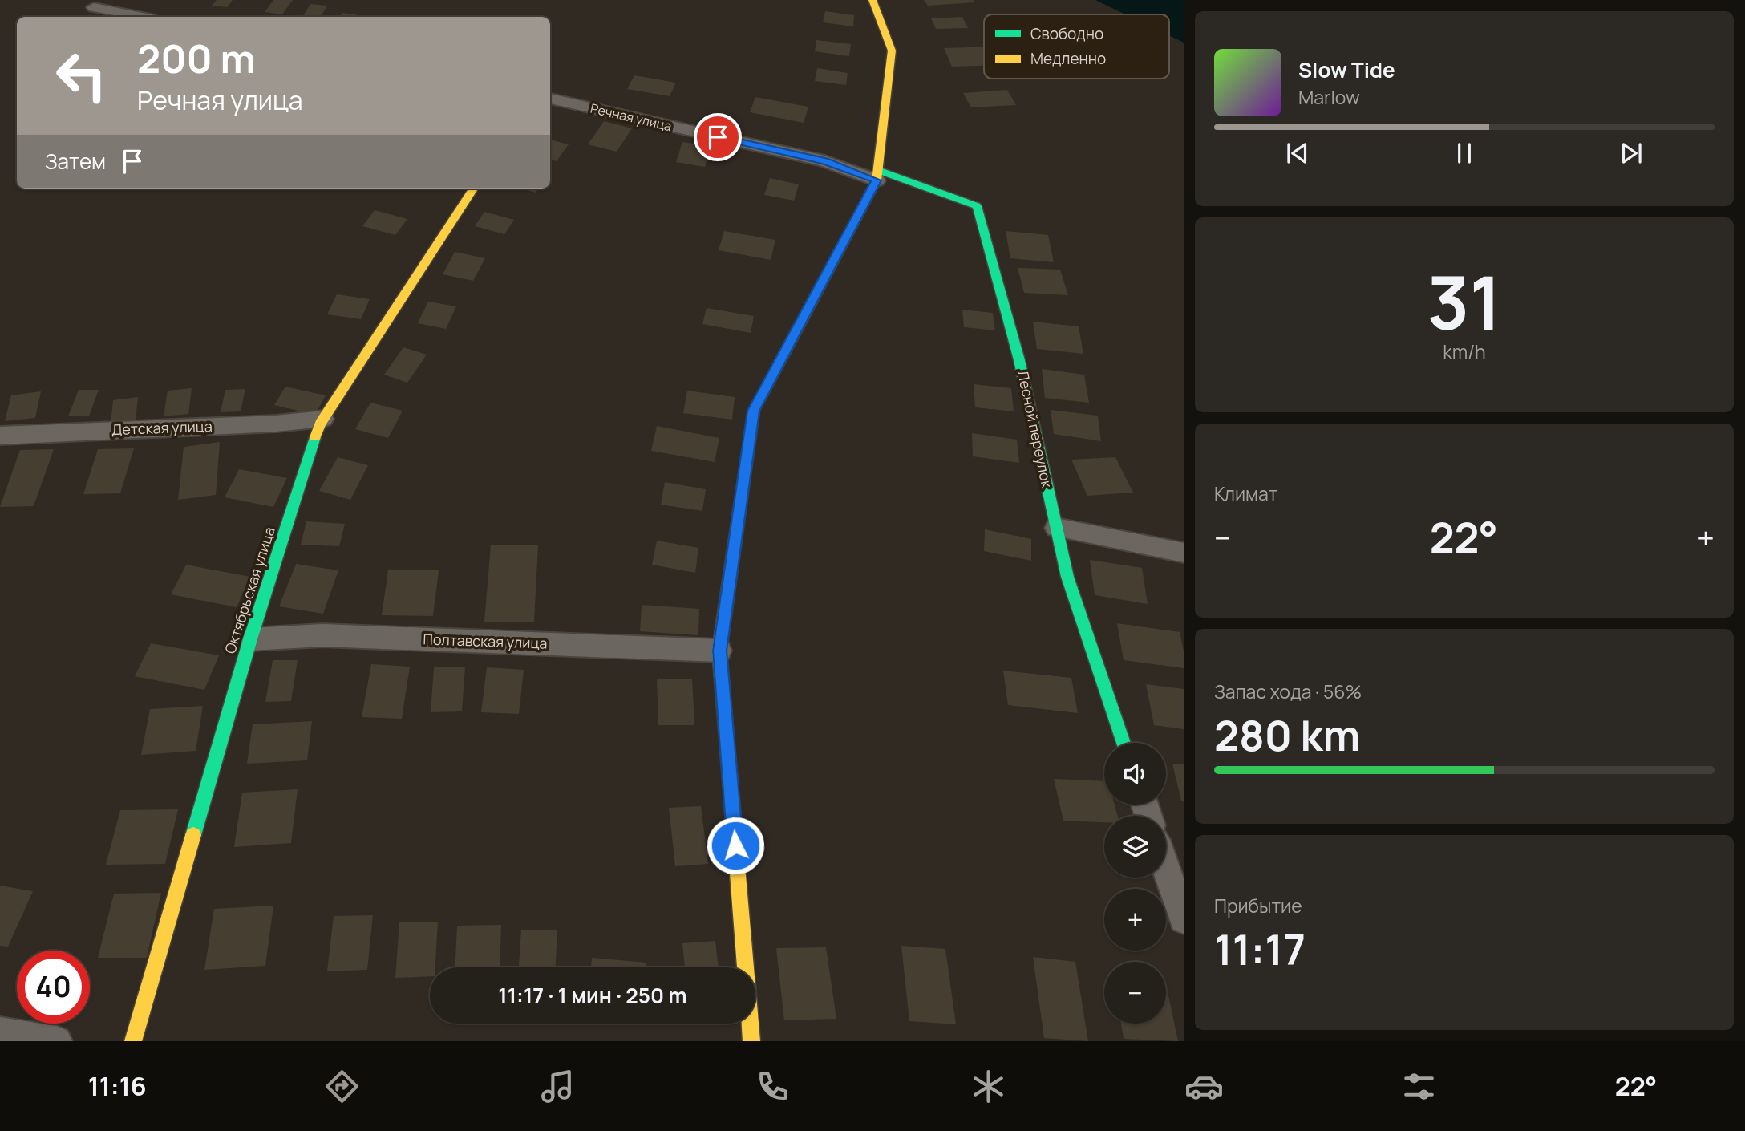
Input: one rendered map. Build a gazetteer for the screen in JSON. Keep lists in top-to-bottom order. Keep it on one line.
{"streets":{"street":["Речная улица","Детская улица","Лесной переулок","Октябрьская улица","Полтавская улица"]},"crossings":[["Речная улица","Лесной переулок"],["Детская улица","Октябрьская улица"],["Октябрьская улица","Полтавская улица"]],"legend":["Свободно","Медленно"],"page":{"turn":["200 m","Речная улица"],"song":["Slow Tide","Marlow"],"then":"Затем","tile":[["31","km/h"],"Климат",["Запас хода · 56%","280 km"],["Прибытие","11:17"]],"heat":["−","22°","+"],"map_buttons":["+","−"],"limit":"40","trip":"11:17 · 1 мин · 250 m","tabs":["11:16","22°"]}}
